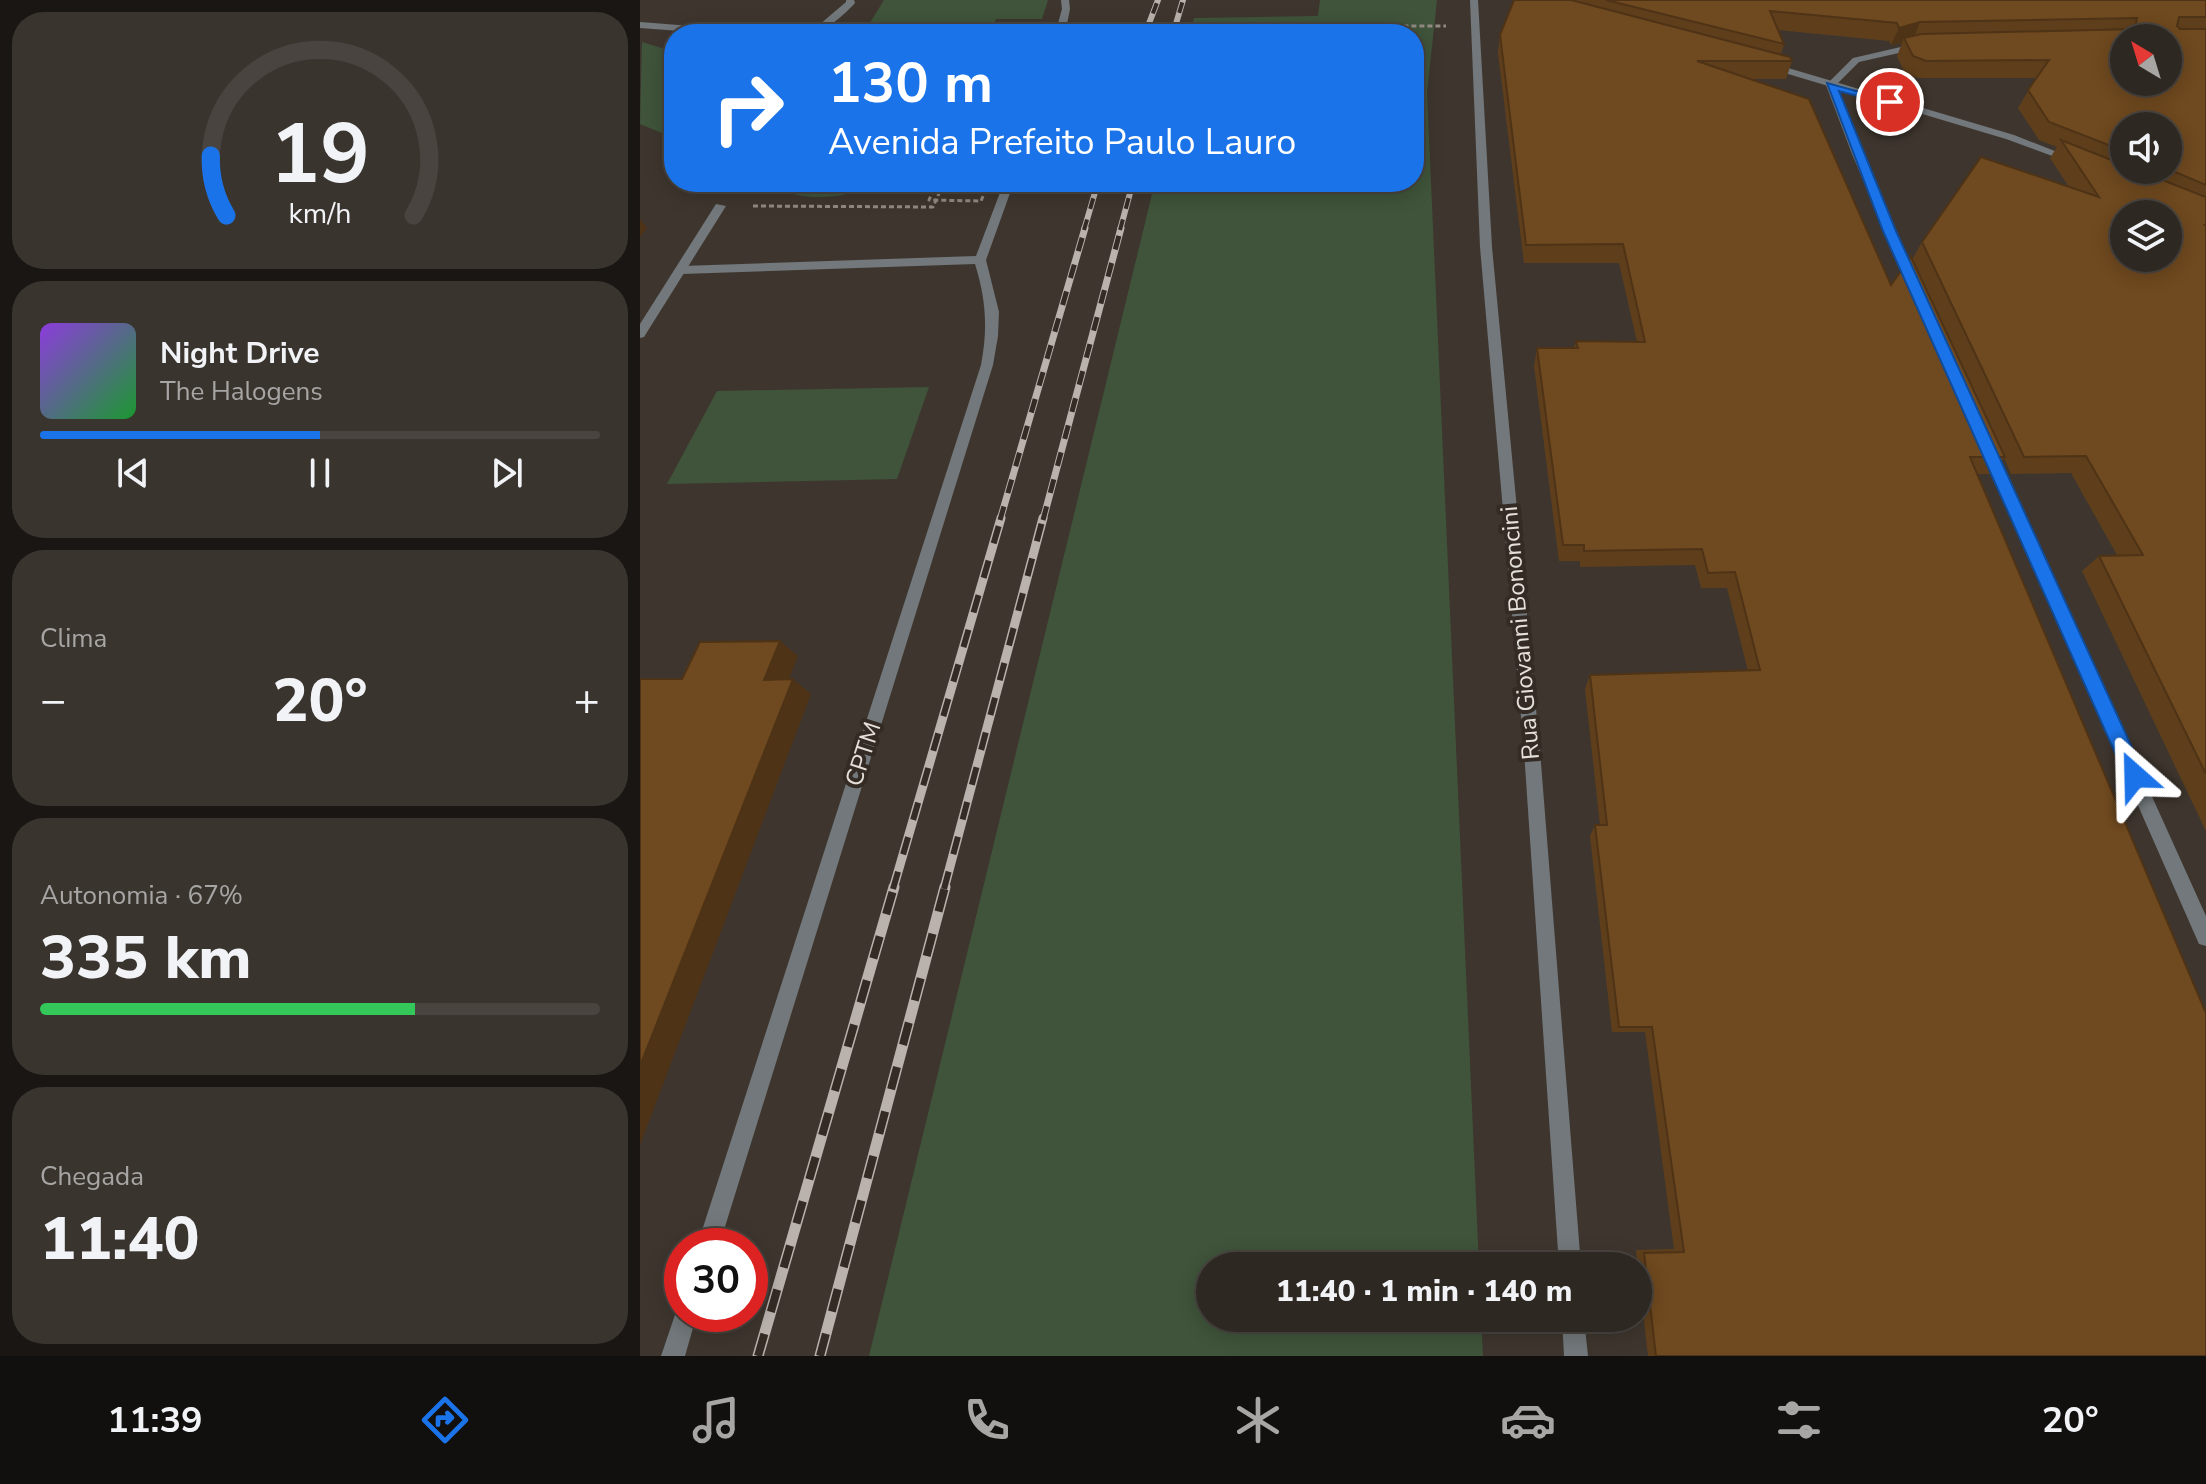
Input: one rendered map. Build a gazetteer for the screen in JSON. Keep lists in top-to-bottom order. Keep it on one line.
{"streets":{"street":["Rua Giovanni Bononcini","CPTM"]},"north":"top left","page":{"turn":["130 m","Avenida Prefeito Paulo Lauro"],"song":["Night Drive","The Halogens"],"tile":["Clima",["Autonomia · 67%","335 km"],["Chegada","11:40"]],"heat":["−","20°","+"],"limit":"30","trip":"11:40 · 1 min · 140 m","tabs":["11:39","20°"],"gauge":["19","km/h"]}}
